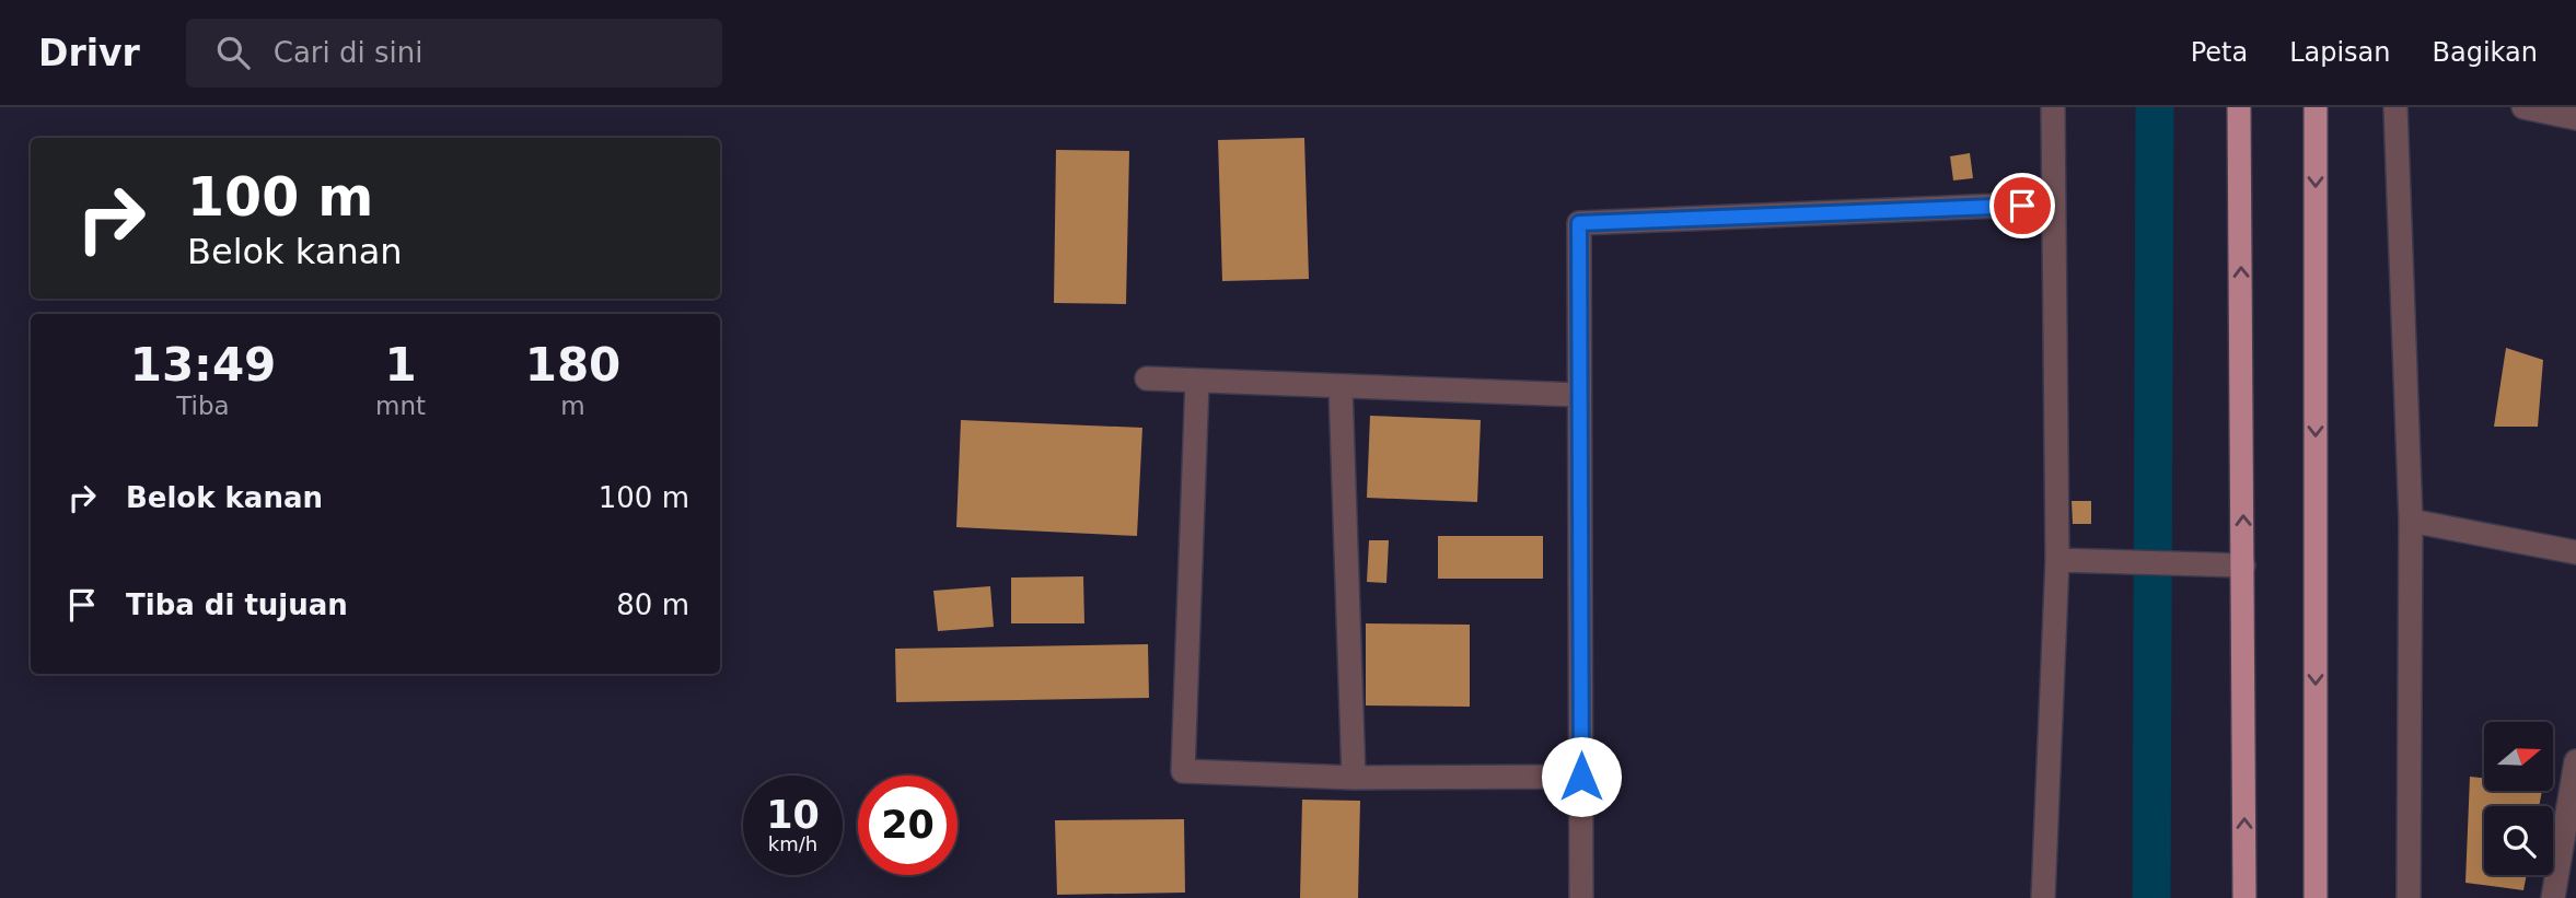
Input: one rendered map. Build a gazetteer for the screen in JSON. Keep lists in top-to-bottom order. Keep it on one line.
{"north":"right","page":{"header":"Drivr","search":"Cari di sini","nav":["Peta","Lapisan","Bagikan"],"turn":["100 m","Belok kanan"],"eta":["13:49","Tiba","1","mnt","180","m"],"list":[{"name":"Belok kanan","value":"100 m"},{"name":"Tiba di tujuan","value":"80 m"}],"speed":"10 km/h","limit":"20"}}
